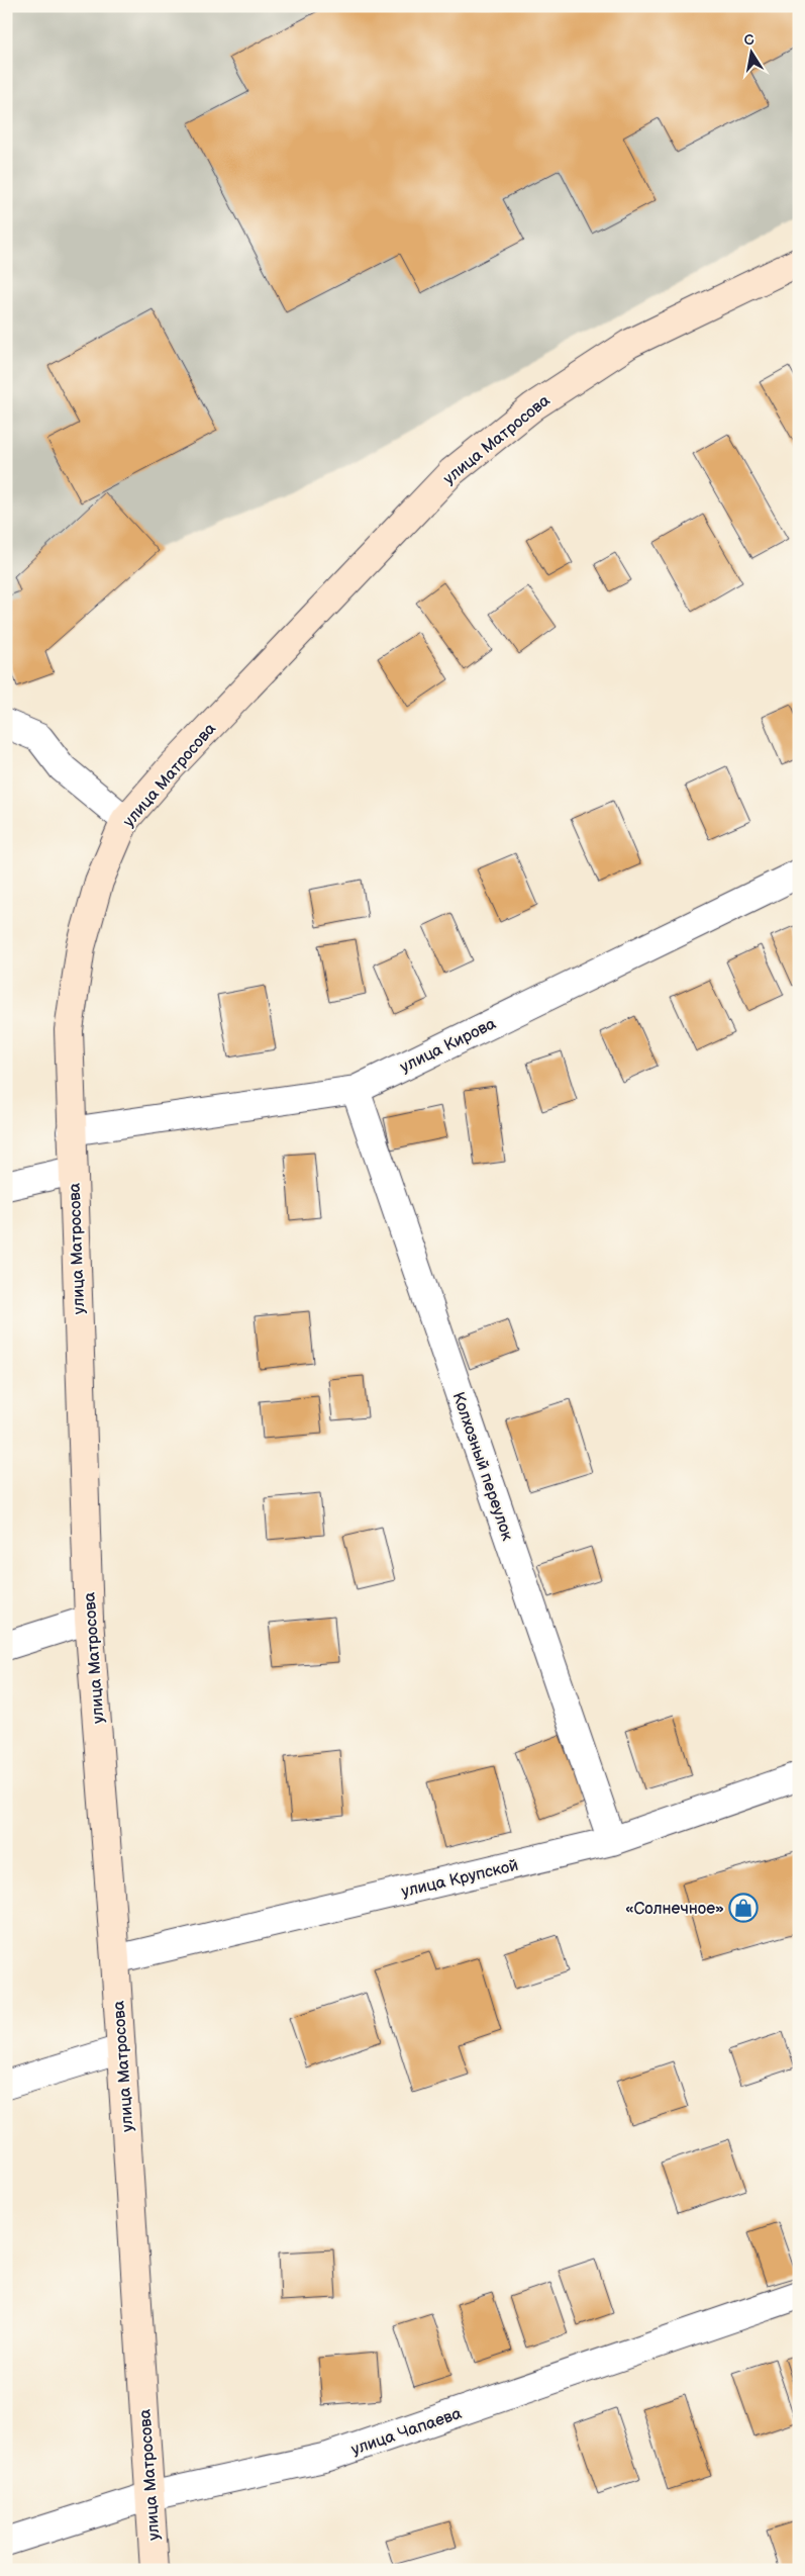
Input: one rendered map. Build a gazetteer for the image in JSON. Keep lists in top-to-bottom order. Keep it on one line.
{"streets":{"main road":["улица Матросова"],"street":["улица Кирова","Колхозный переулок","улица Крупской","улица Чапаева"]},"crossings":[["улица Матросова","улица Кирова"],["улица Матросова","улица Крупской"],["улица Матросова","улица Чапаева"],["улица Кирова","Колхозный переулок"],["Колхозный переулок","улица Крупской"]],"places":{"shop":["«Солнечное»"]},"north":"top"}
